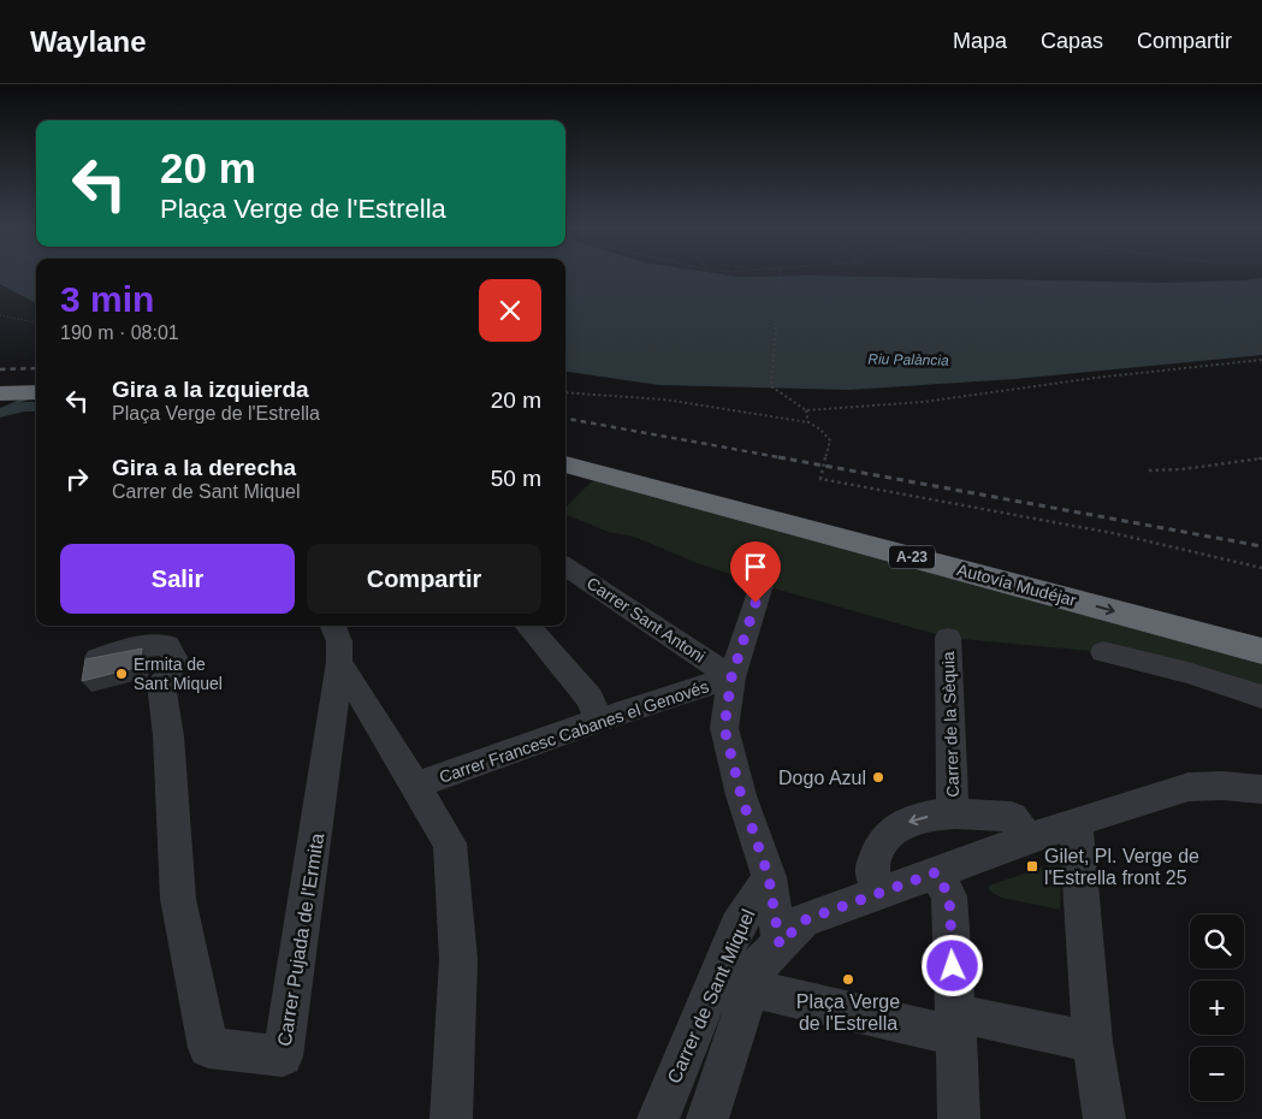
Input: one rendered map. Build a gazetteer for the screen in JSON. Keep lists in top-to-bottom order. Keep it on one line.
{"streets":{"highway":["A-23","Autovía Mudéjar"],"street":["Carrer Sant Antoni","Carrer de la Sèquia","Carrer Francesc Cabanes el Genovés","Carrer Pujada de l'Ermita","Carrer de Sant Miquel"]},"crossings":[["Carrer Sant Antoni","Carrer Francesc Cabanes el Genovés"],["Carrer Sant Antoni","Carrer de Sant Miquel"],["Carrer Francesc Cabanes el Genovés","Carrer Pujada de l'Ermita"],["Carrer Francesc Cabanes el Genovés","Carrer de Sant Miquel"]],"water":["Riu Palància"],"places":{"other":["Ermita de Sant Miquel","Dogo Azul","Plaça Verge de l'Estrella"],"transit":["Gilet, Pl. Verge de l'Estrella front 25"]},"page":{"header":"Waylane","nav":["Mapa","Capas","Compartir"],"turn":["20 m","Plaça Verge de l'Estrella"],"heading":["3 min","190 m · 08:01"],"list":[{"name":"Gira a la izquierda","note":"Plaça Verge de l'Estrella","value":"20 m"},{"name":"Gira a la derecha","note":"Carrer de Sant Miquel","value":"50 m"}],"buttons":["Salir","Compartir"],"map_buttons":["+","−"]}}
